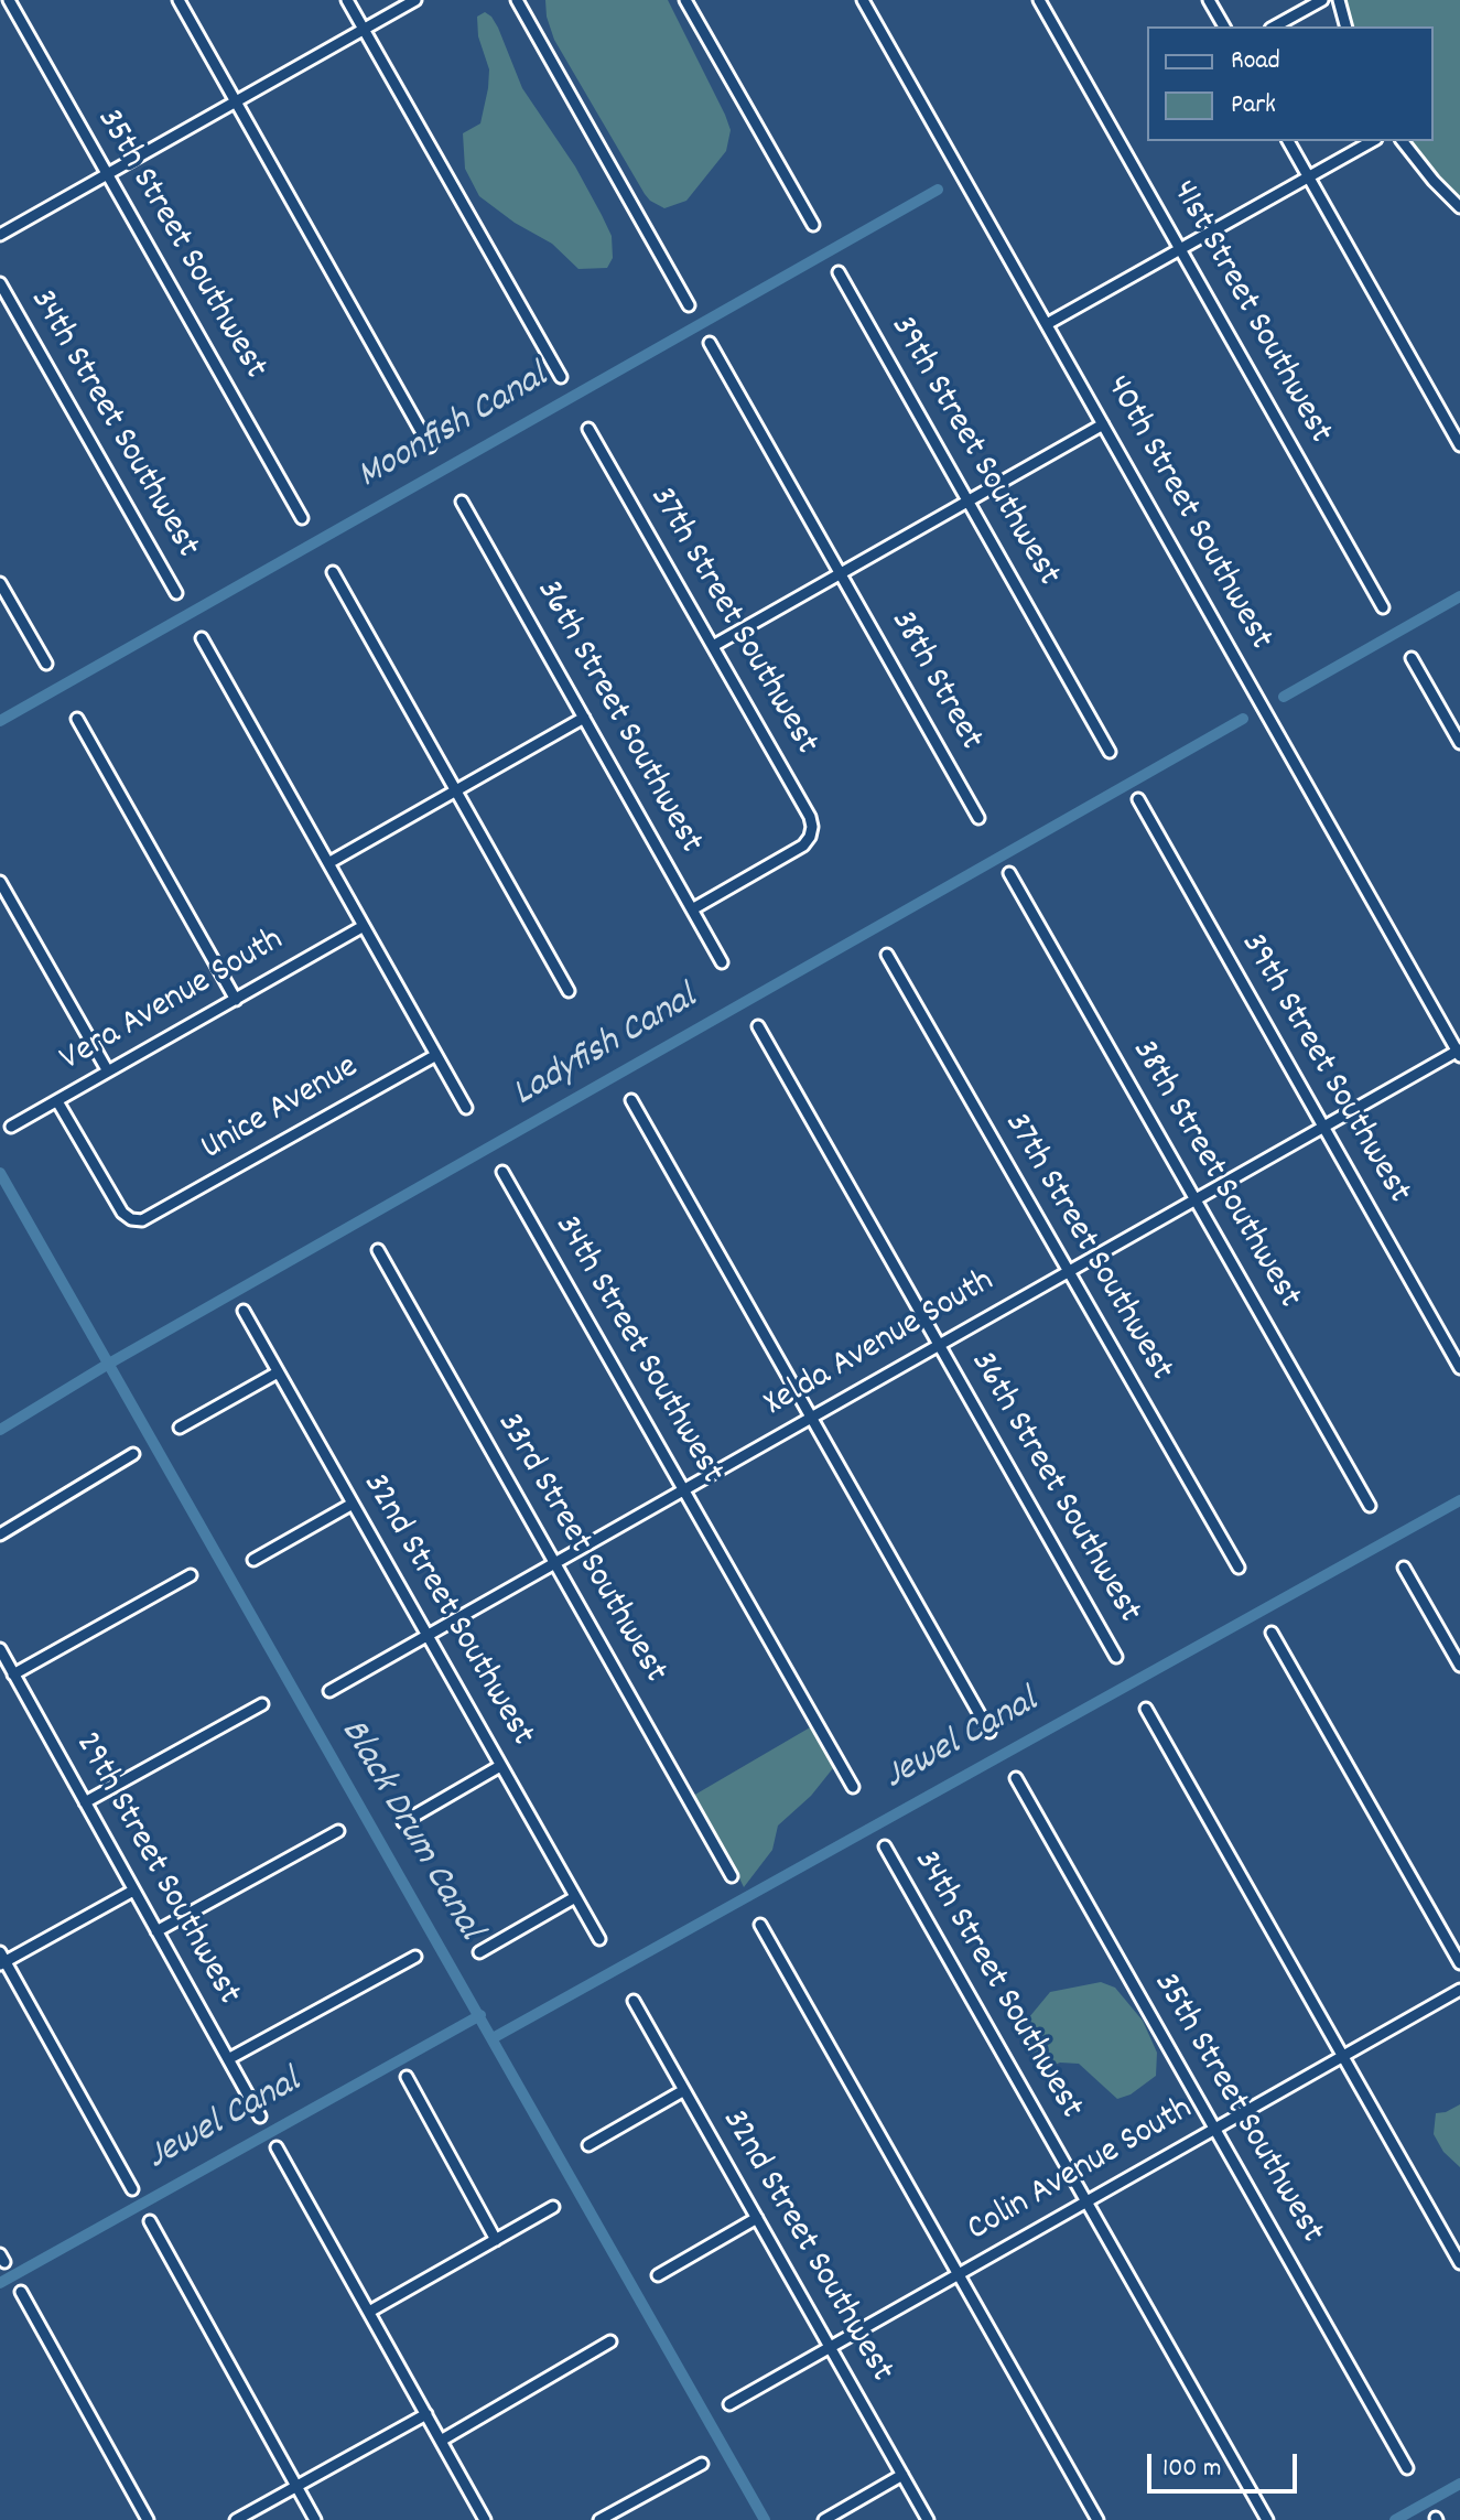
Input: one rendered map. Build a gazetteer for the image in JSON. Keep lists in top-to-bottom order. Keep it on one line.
{"streets":{"street":["35th Street Southwest","41st Street Southwest","34th Street Southwest","39th Street Southwest","40th Street Southwest","37th Street Southwest","38th Street","36th Street Southwest","Vera Avenue South","Unice Avenue","38th Street Southwest","Xelda Avenue South","33rd Street Southwest","32nd Street Southwest","29th Street Southwest","Colin Avenue South"]},"crossings":[["35th Street Southwest","Colin Avenue South"],["34th Street Southwest","Xelda Avenue South"],["34th Street Southwest","Colin Avenue South"],["39th Street Southwest","Xelda Avenue South"],["40th Street Southwest","Xelda Avenue South"],["37th Street Southwest","36th Street Southwest"],["37th Street Southwest","Xelda Avenue South"],["36th Street Southwest","Xelda Avenue South"],["Vera Avenue South","Unice Avenue"],["38th Street Southwest","Xelda Avenue South"],["Xelda Avenue South","33rd Street Southwest"],["Xelda Avenue South","32nd Street Southwest"],["32nd Street Southwest","Colin Avenue South"]],"water":["Moonfish Canal","Ladyfish Canal","Jewel Canal","Black Drum Canal"],"legend":["Road","Park"],"scale_bar":"100 m"}
